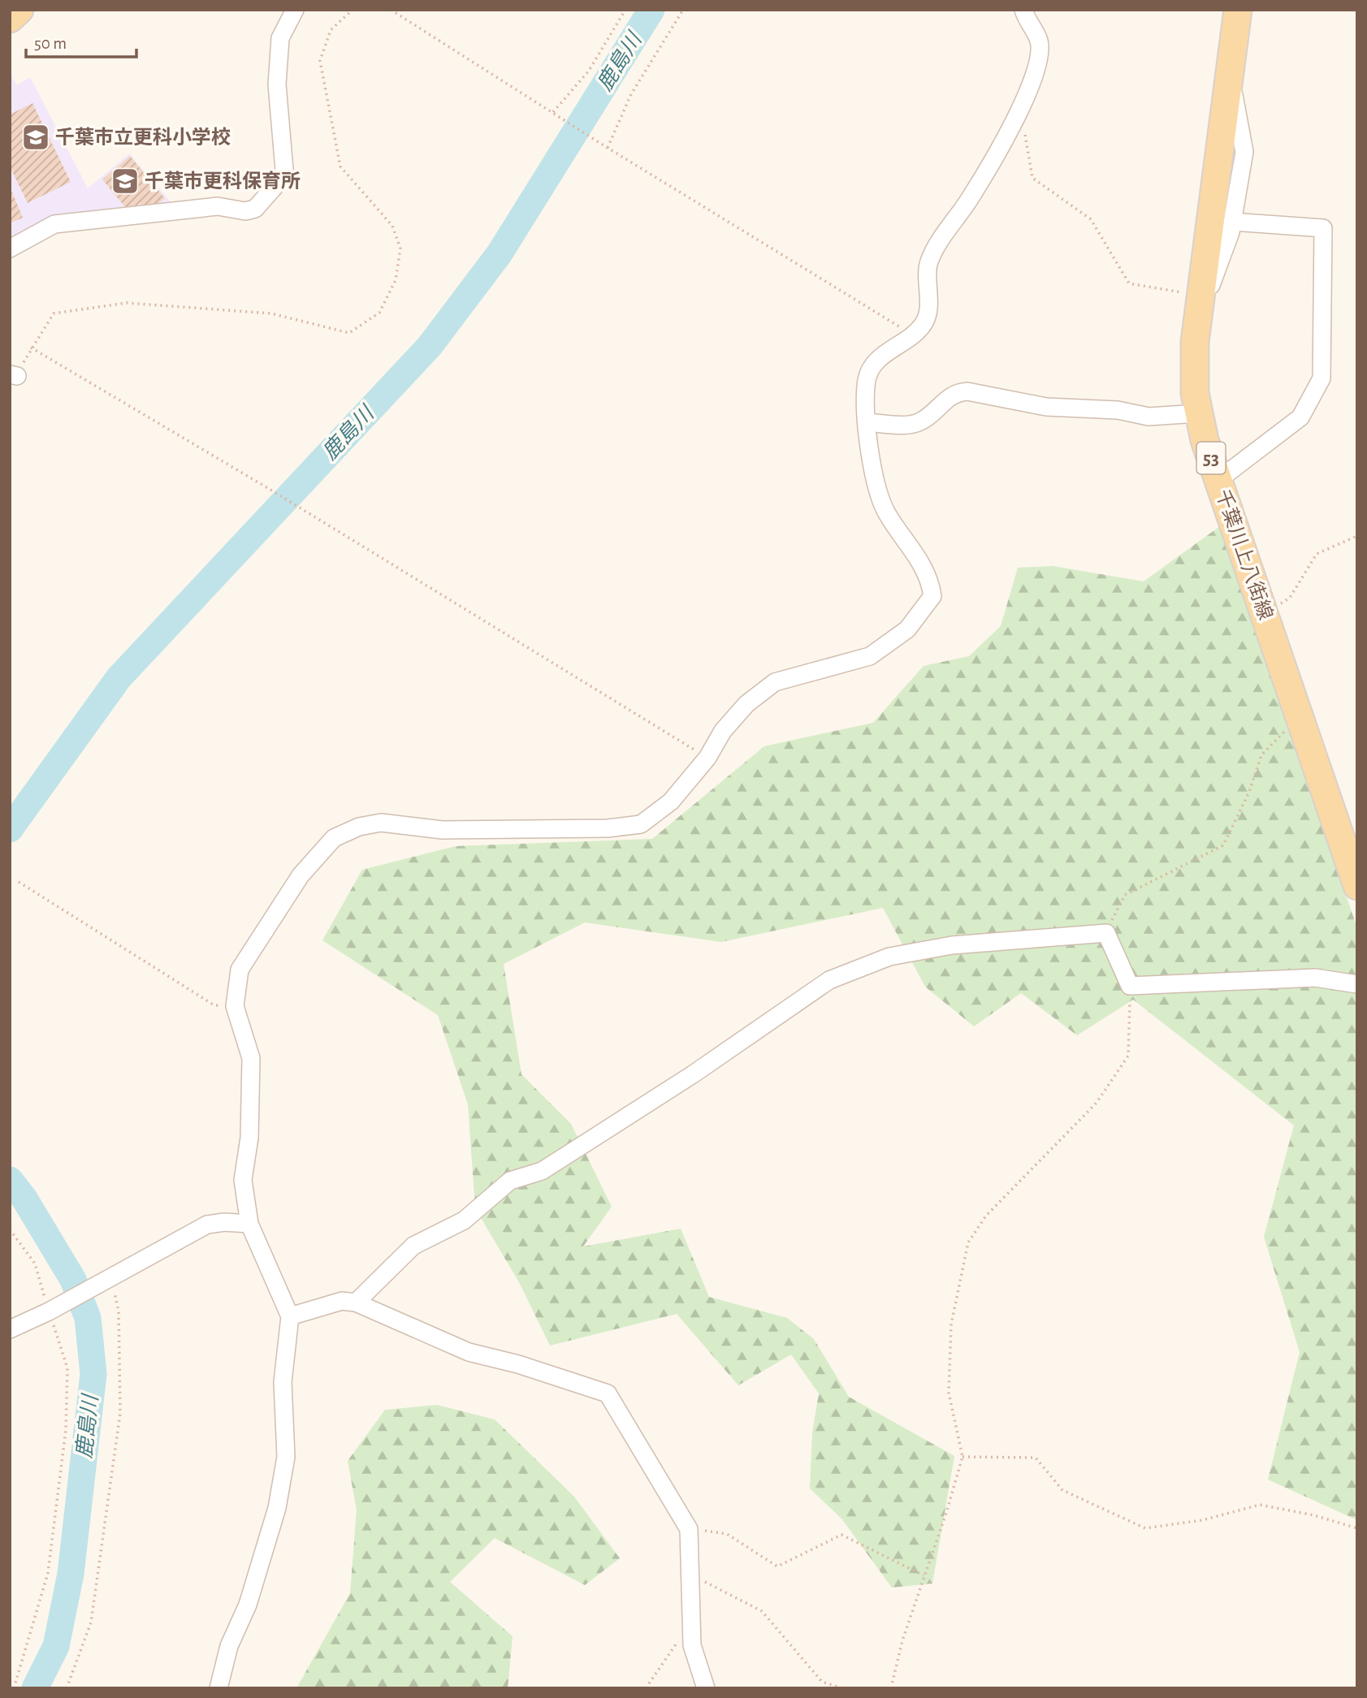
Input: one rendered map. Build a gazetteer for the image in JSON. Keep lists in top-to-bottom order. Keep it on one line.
{"streets":{"main road":["53","千葉川上八街線"]},"water":["鹿島川"],"places":{"school or university":["千葉市立更科小学校","千葉市更科保育所"]},"scale_bar":"50 m"}
